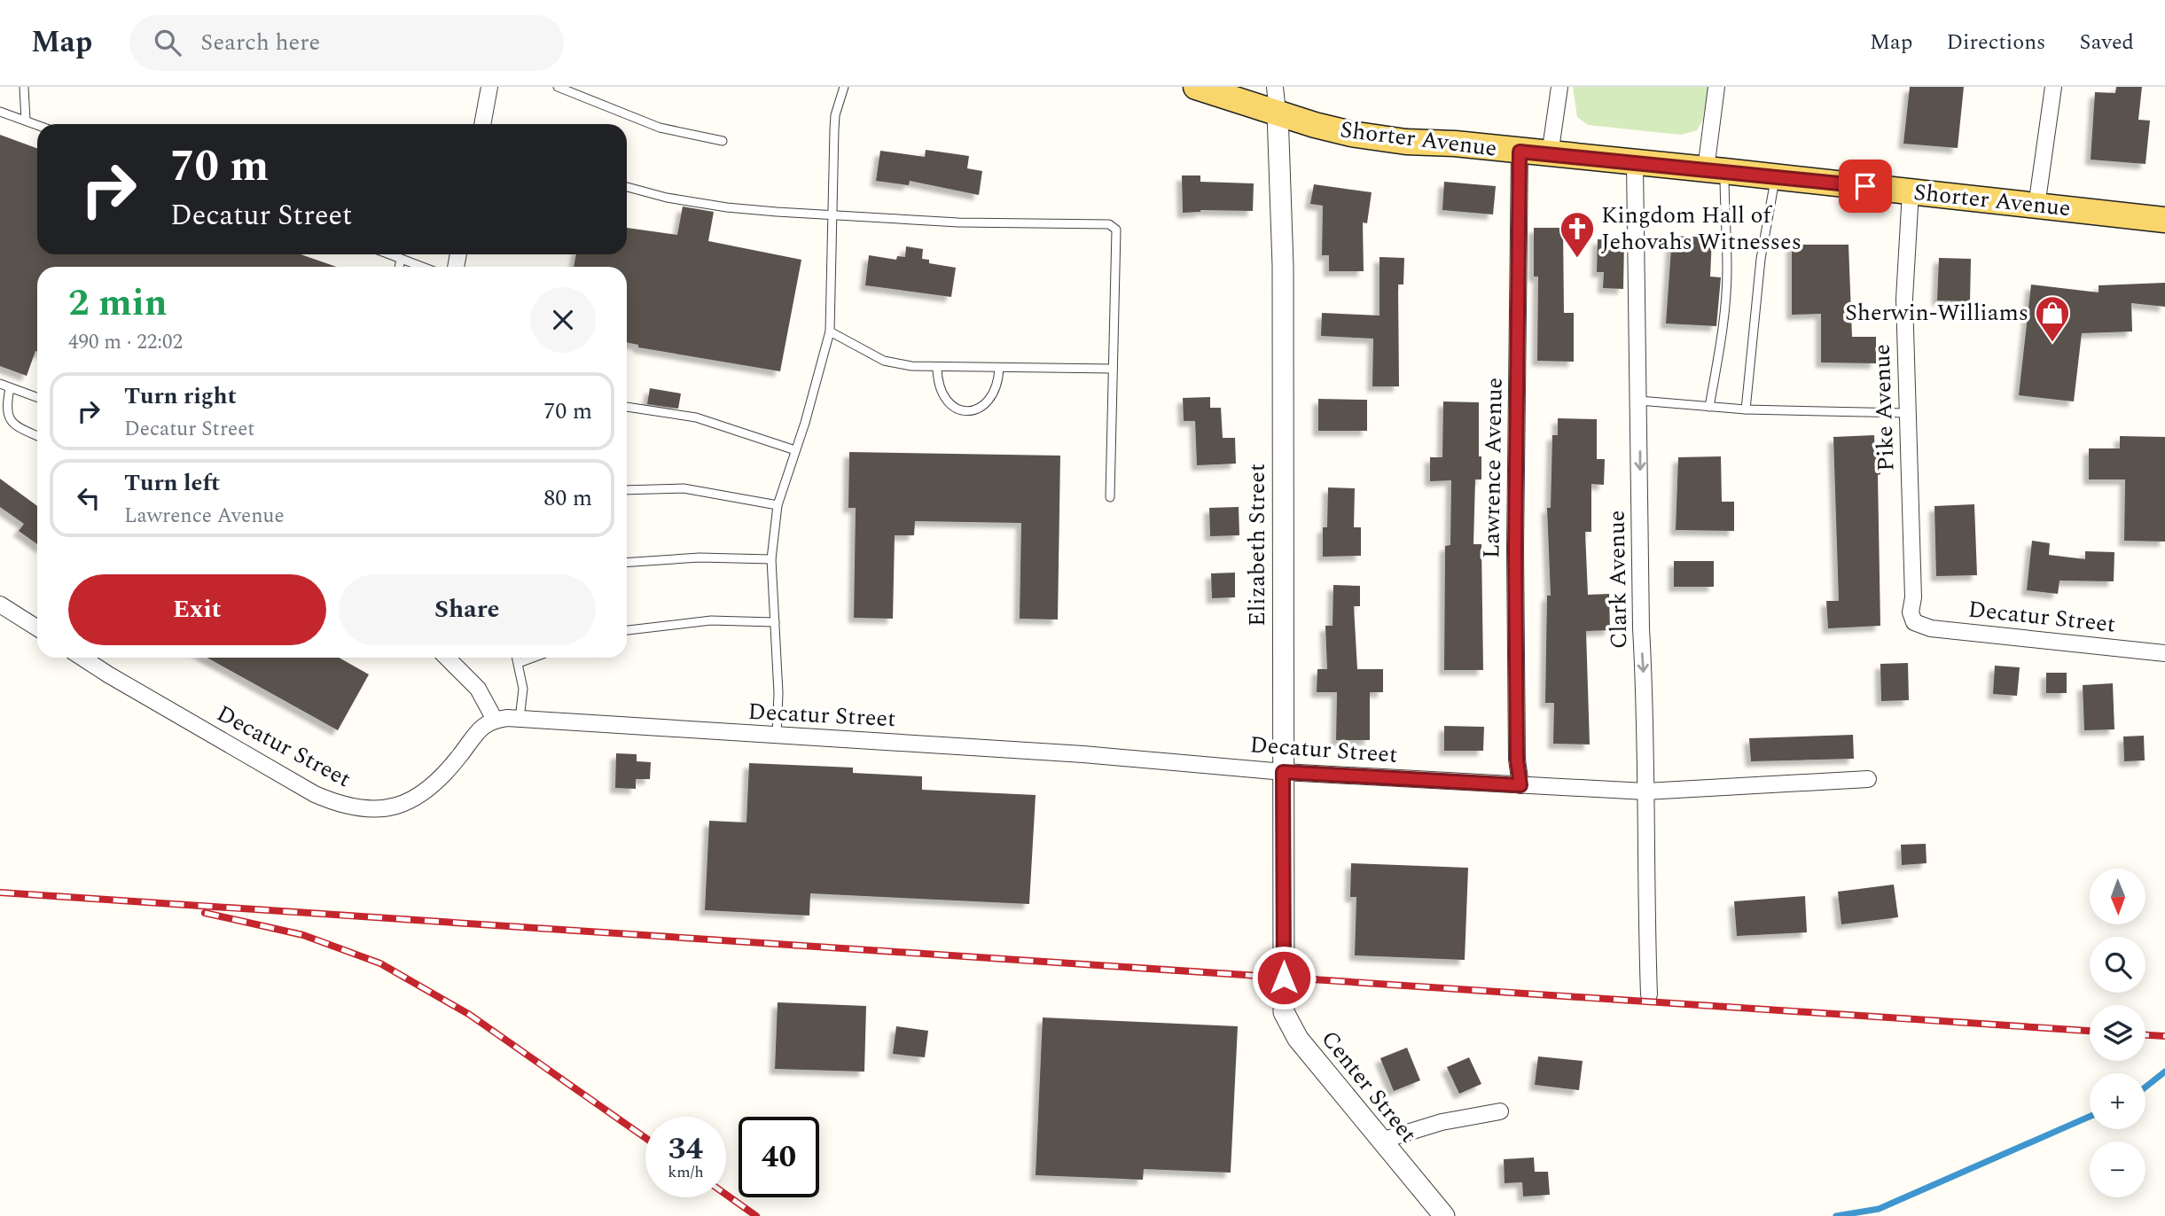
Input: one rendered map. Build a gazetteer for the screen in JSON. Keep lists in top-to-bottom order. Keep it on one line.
{"streets":{"main road":["Shorter Avenue"],"street":["Pike Avenue","Lawrence Avenue","Elizabeth Street","Clark Avenue","Decatur Street","Center Street"]},"crossings":[["Shorter Avenue","Pike Avenue"],["Shorter Avenue","Lawrence Avenue"],["Shorter Avenue","Elizabeth Street"],["Shorter Avenue","Clark Avenue"],["Pike Avenue","Decatur Street"],["Lawrence Avenue","Decatur Street"],["Elizabeth Street","Decatur Street"],["Elizabeth Street","Center Street"],["Clark Avenue","Decatur Street"]],"one_way":["Clark Avenue"],"places":{"church":["Kingdom Hall of Jehovahs Witnesses"],"shop":["Sherwin-Williams"]},"north":"bottom","page":{"header":"Map","search":"Search here","nav":["Map","Directions","Saved"],"turn":["70 m","Decatur Street"],"heading":["2 min","490 m · 22:02"],"list":[{"name":"Turn right","note":"Decatur Street","value":"70 m"},{"name":"Turn left","note":"Lawrence Avenue","value":"80 m"}],"buttons":["Exit","Share"],"map_buttons":["+","−"],"speed":"34 km/h","limit":"40"}}
